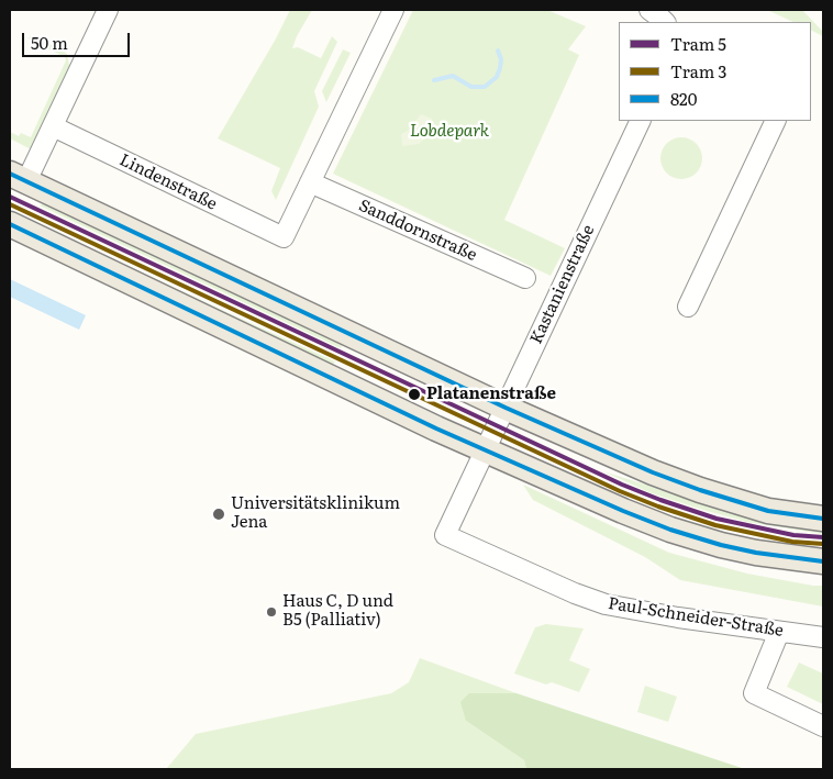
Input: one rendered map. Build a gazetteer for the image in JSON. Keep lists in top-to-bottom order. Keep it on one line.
{"streets":{"street":["Lindenstraße","Sanddornstraße","Kastanienstraße","Paul-Schneider-Straße"]},"crossings":[["Lindenstraße","Sanddornstraße"],["Kastanienstraße","Paul-Schneider-Straße"]],"parks":["Lobdepark"],"places":["Platanenstraße","Universitätsklinikum Jena","Haus C, D und B5 (Palliativ)"],"lines":["transit line 820","tram line 5","tram line 3"],"legend":["Tram 5","Tram 3","820"],"scale_bar":"50 m"}
